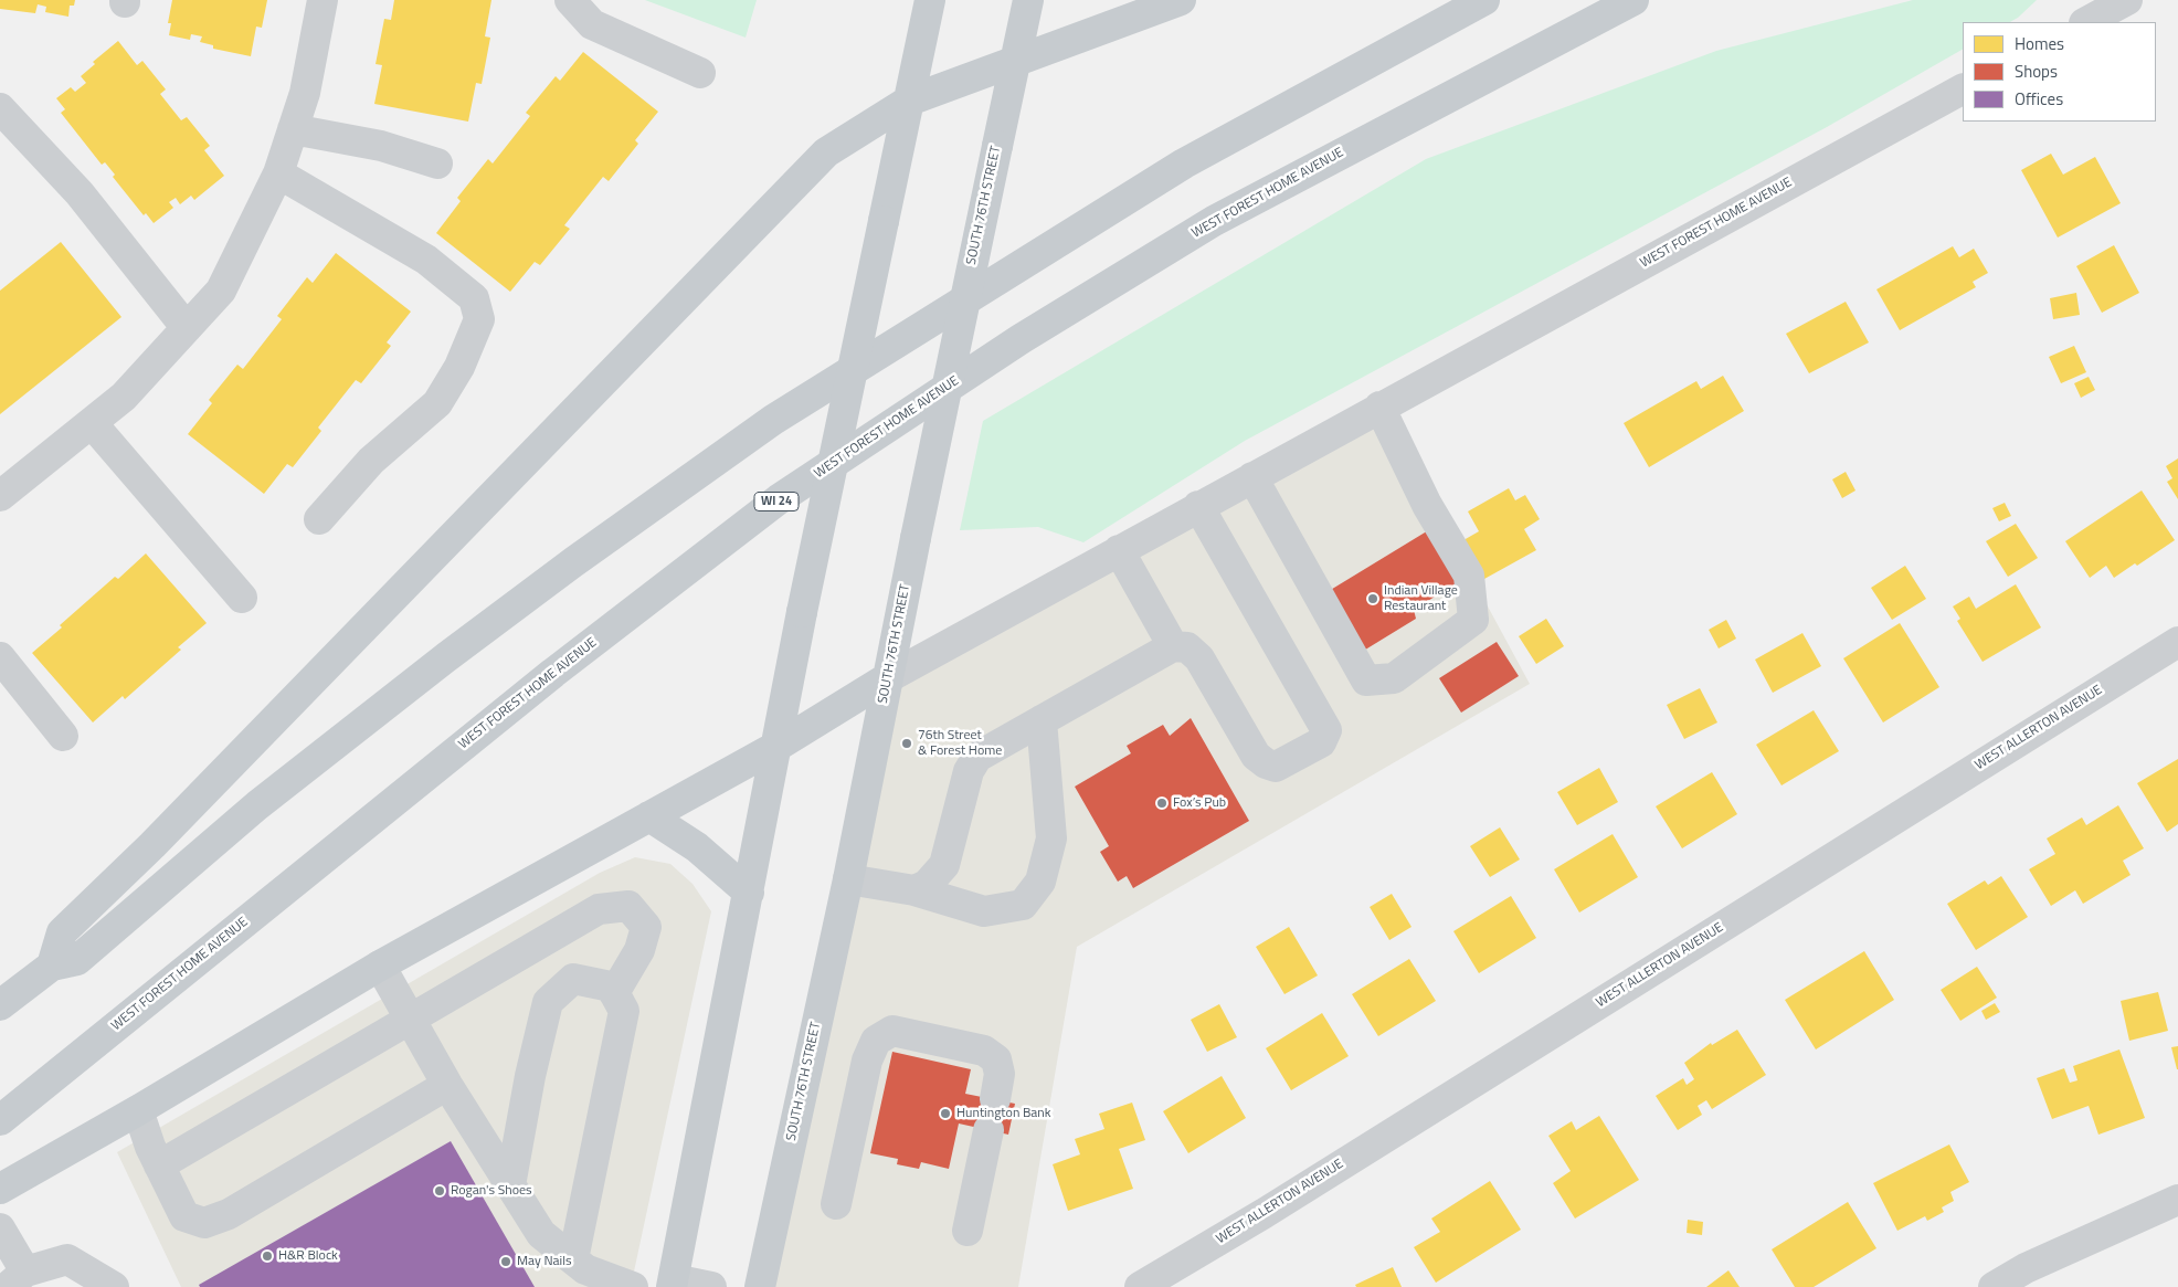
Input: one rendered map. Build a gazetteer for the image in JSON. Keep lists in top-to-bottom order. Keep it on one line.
{"streets":{"main road":["WEST FOREST HOME AVENUE","SOUTH 76TH STREET","WI 24"],"street":["WEST ALLERTON AVENUE"]},"crossings":[["WEST FOREST HOME AVENUE","SOUTH 76TH STREET"]],"places":["Indian Village Restaurant","76th Street & Forest Home","Fox’s Pub","Huntington Bank","Rogan's Shoes","H&R Block","May Nails"],"legend":["Homes","Shops","Offices"]}
